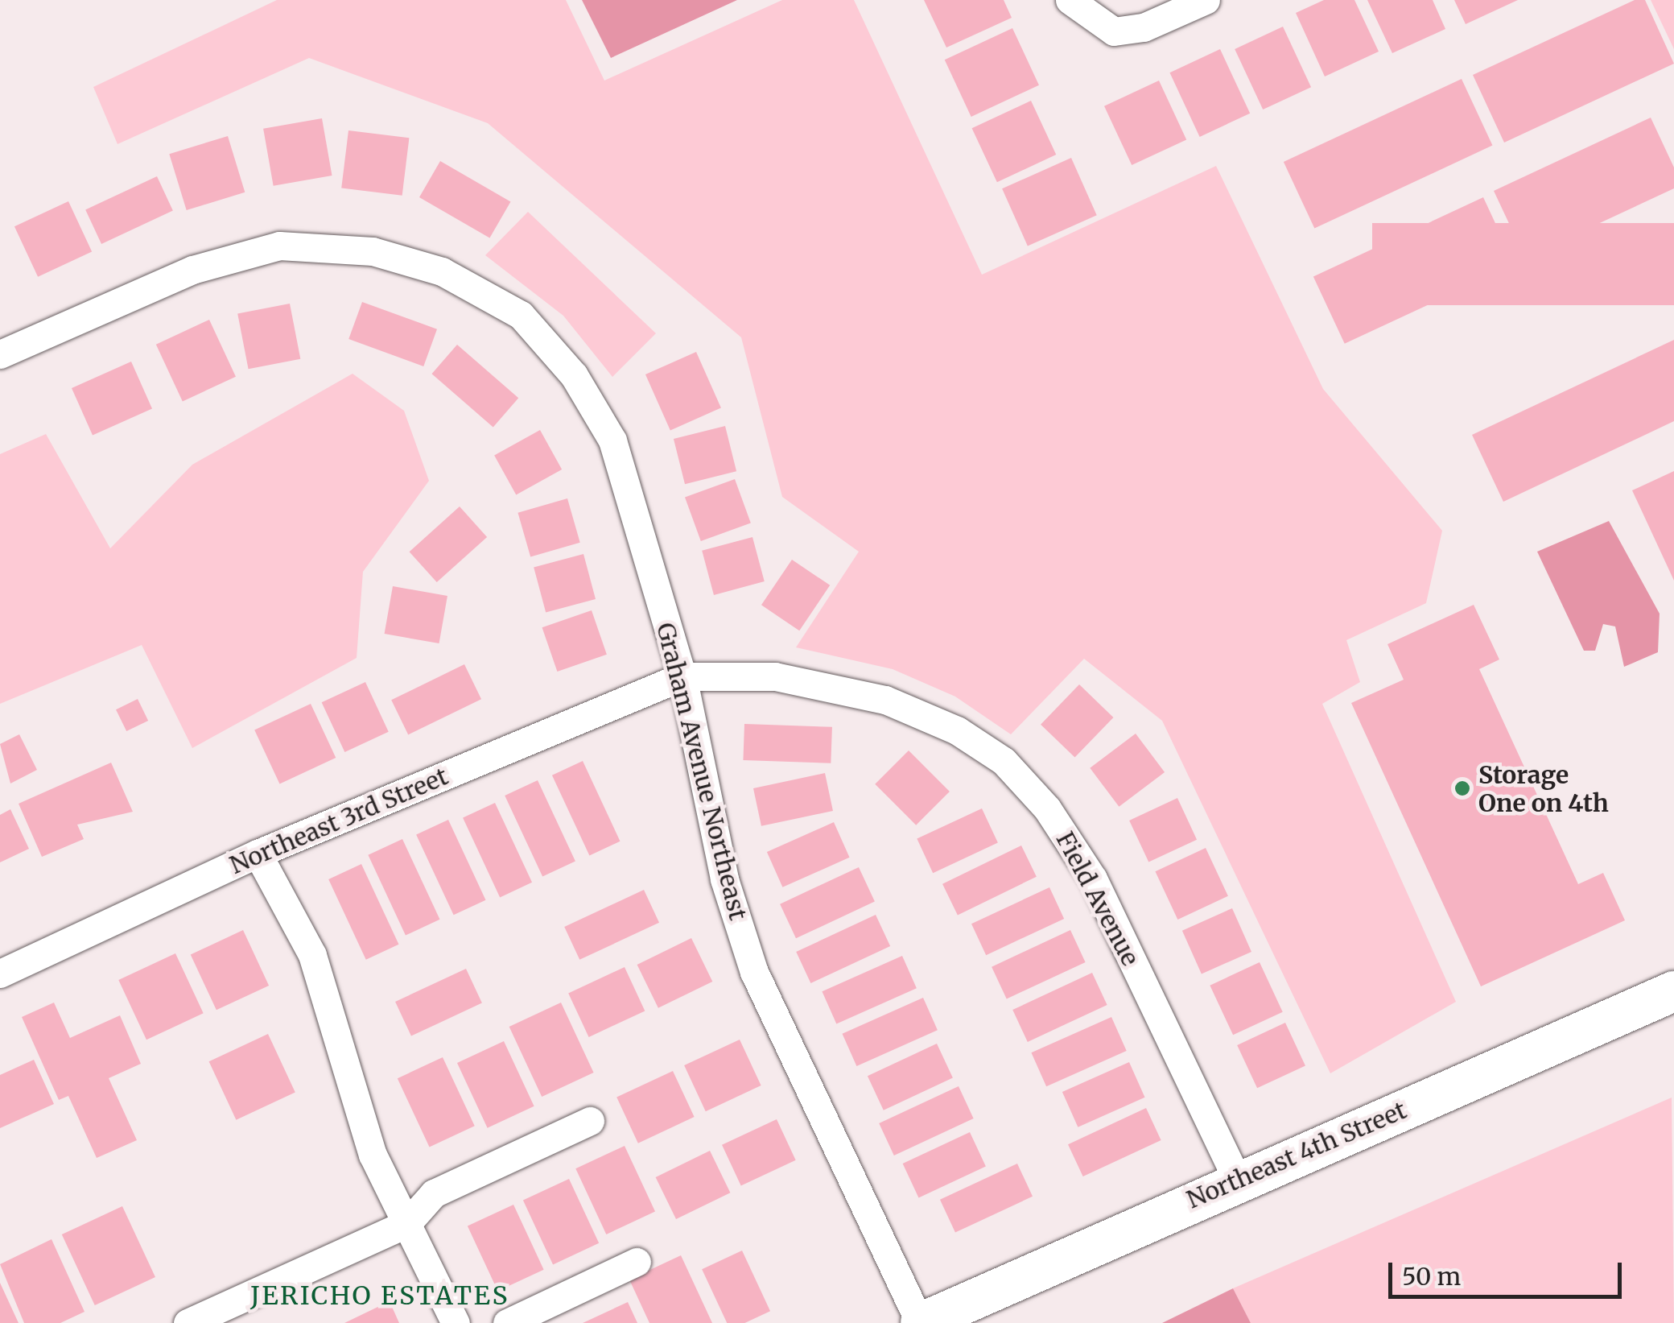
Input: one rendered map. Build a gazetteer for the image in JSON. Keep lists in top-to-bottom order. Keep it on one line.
{"streets":{"main road":["Northeast 4th Street"],"street":["Graham Avenue Northeast","Northeast 3rd Street","Field Avenue"]},"crossings":[["Graham Avenue Northeast","Northeast 3rd Street"],["Graham Avenue Northeast","Field Avenue"],["Graham Avenue Northeast","Northeast 4th Street"],["Northeast 3rd Street","Field Avenue"],["Field Avenue","Northeast 4th Street"]],"districts":["JERICHO ESTATES"],"places":["Storage One on 4th"],"scale_bar":"50 m"}
